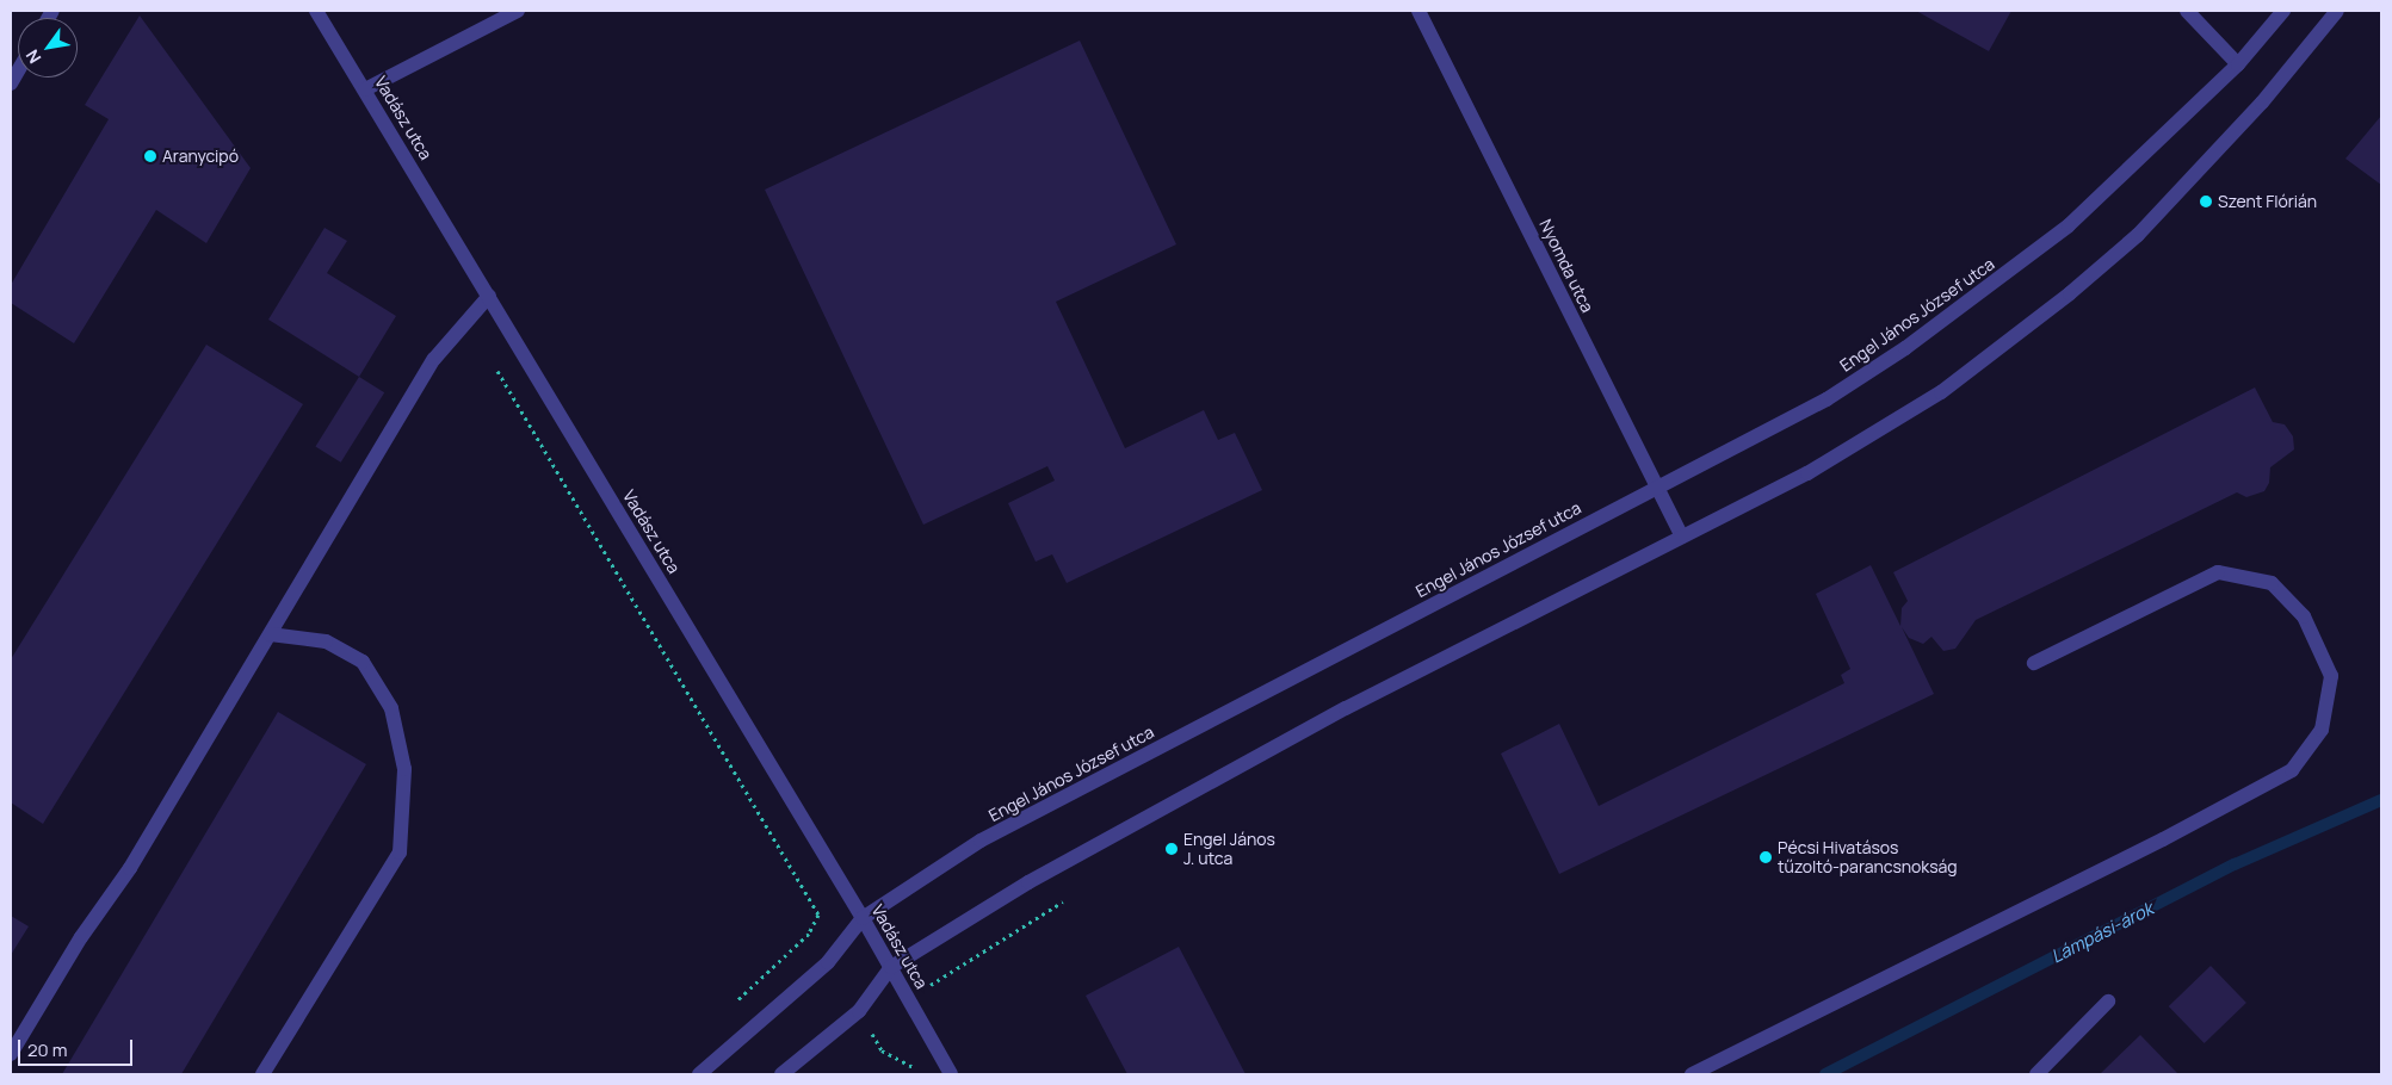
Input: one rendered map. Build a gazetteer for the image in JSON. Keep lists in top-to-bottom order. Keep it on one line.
{"streets":{"street":["Vadász utca","Nyomda utca","Engel János József utca"]},"crossings":[["Vadász utca","Engel János József utca"],["Nyomda utca","Engel János József utca"]],"water":["Lámpási-árok"],"places":["Aranycipó","Szent Flórián","Engel János J. utca","Pécsi Hivatásos tűzoltó-parancsnokság"],"scale_bar":"20 m","north":"bottom left"}
